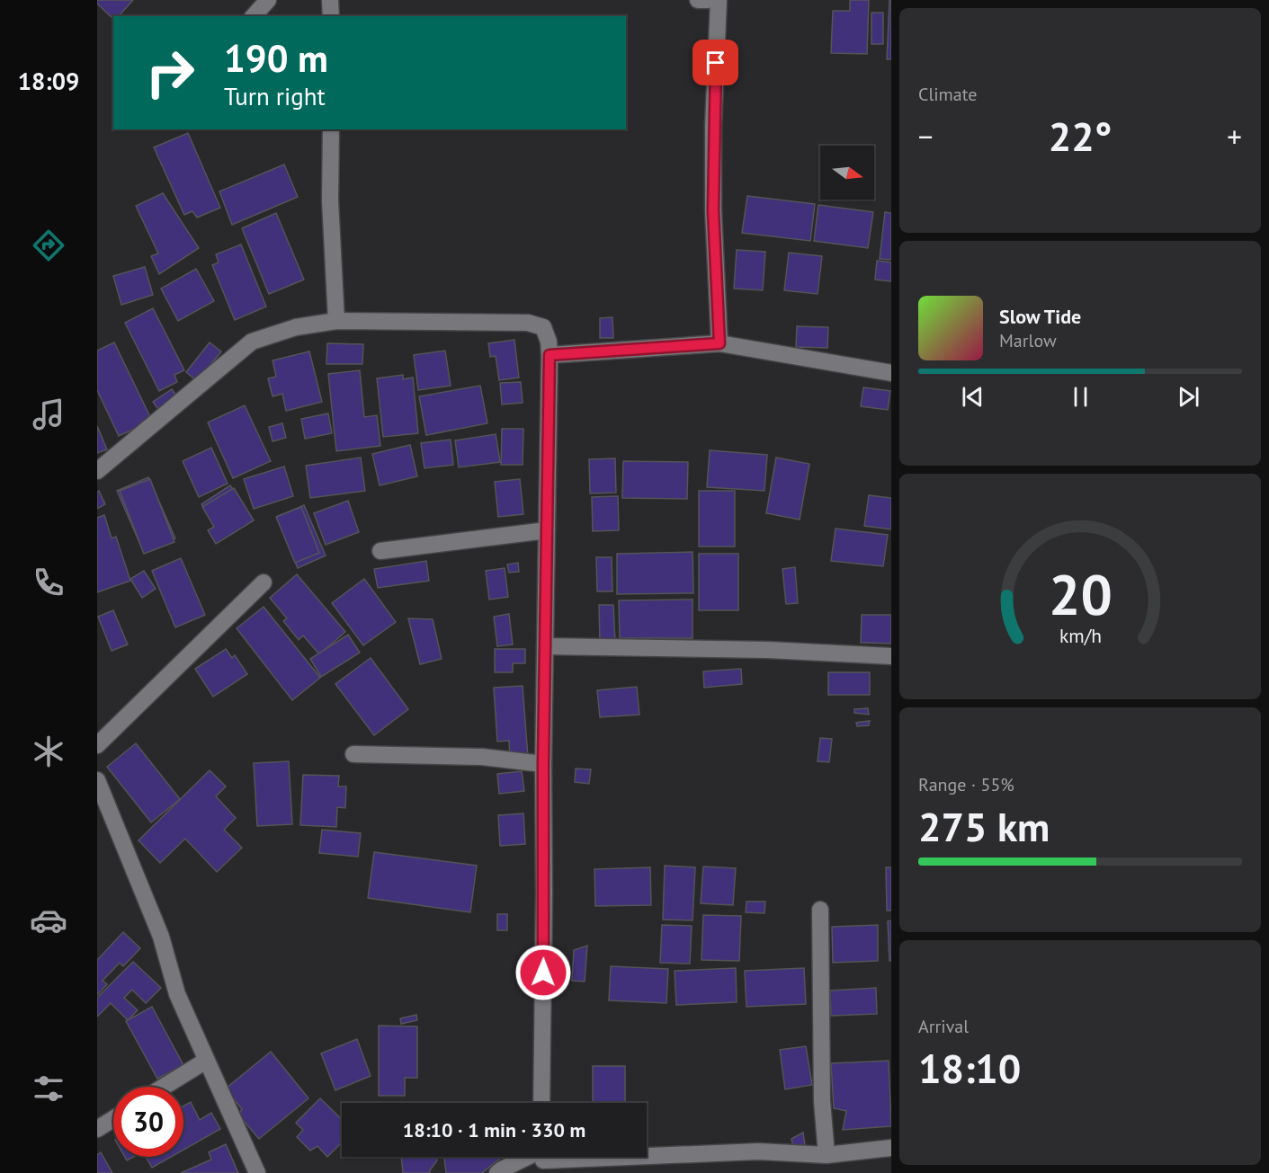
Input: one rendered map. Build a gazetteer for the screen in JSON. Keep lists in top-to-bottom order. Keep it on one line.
{"north":"right","page":{"tabs":"18:09","tile":["Climate",["Range · 55%","275 km"],["Arrival","18:10"]],"turn":["190 m","Turn right"],"heat":["−","22°","+"],"song":["Slow Tide","Marlow"],"limit":"30","trip":"18:10 · 1 min · 330 m","gauge":["20","km/h"]}}
